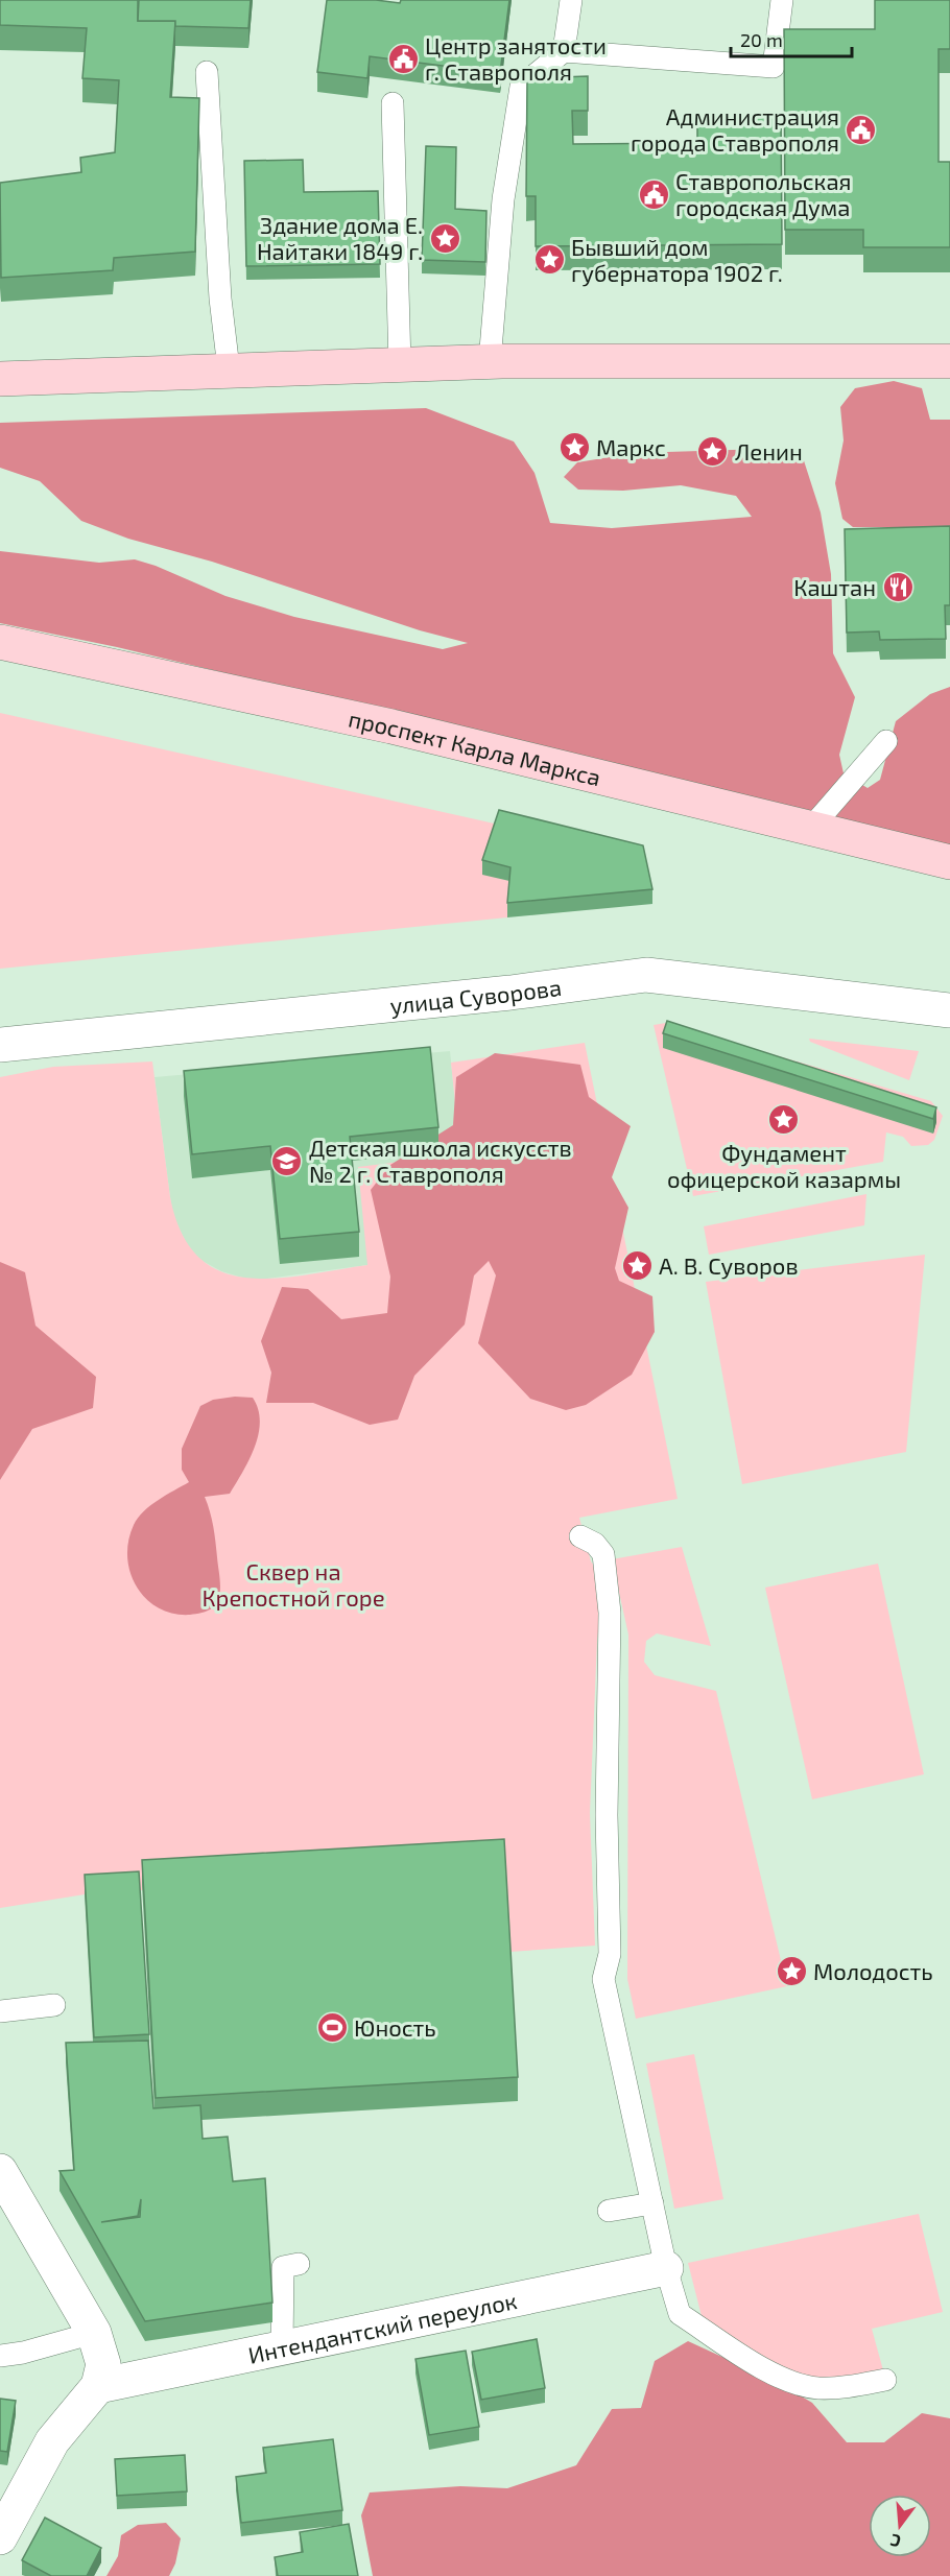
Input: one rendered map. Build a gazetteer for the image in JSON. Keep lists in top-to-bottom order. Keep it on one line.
{"streets":{"main road":["проспект Карла Маркса"],"street":["улица Суворова","Интендантский переулок"]},"parks":["Сквер на Крепостной горе"],"places":{"public building":["Центр занятости г. Ставрополя","Администрация города Ставрополя","Ставропольская городская Дума"],"place":["Здание дома Е. Найтаки 1849 г.","Бывший дом губернатора 1902 г.","Маркс","Ленин","Фундамент офицерской казармы","А. В. Суворов","Молодость"],"restaurant":["Каштан"],"school or university":["Детская школа искусств № 2 г. Ставрополя"],"sports":["Юность"]},"scale_bar":"20 m","north":"bottom"}
